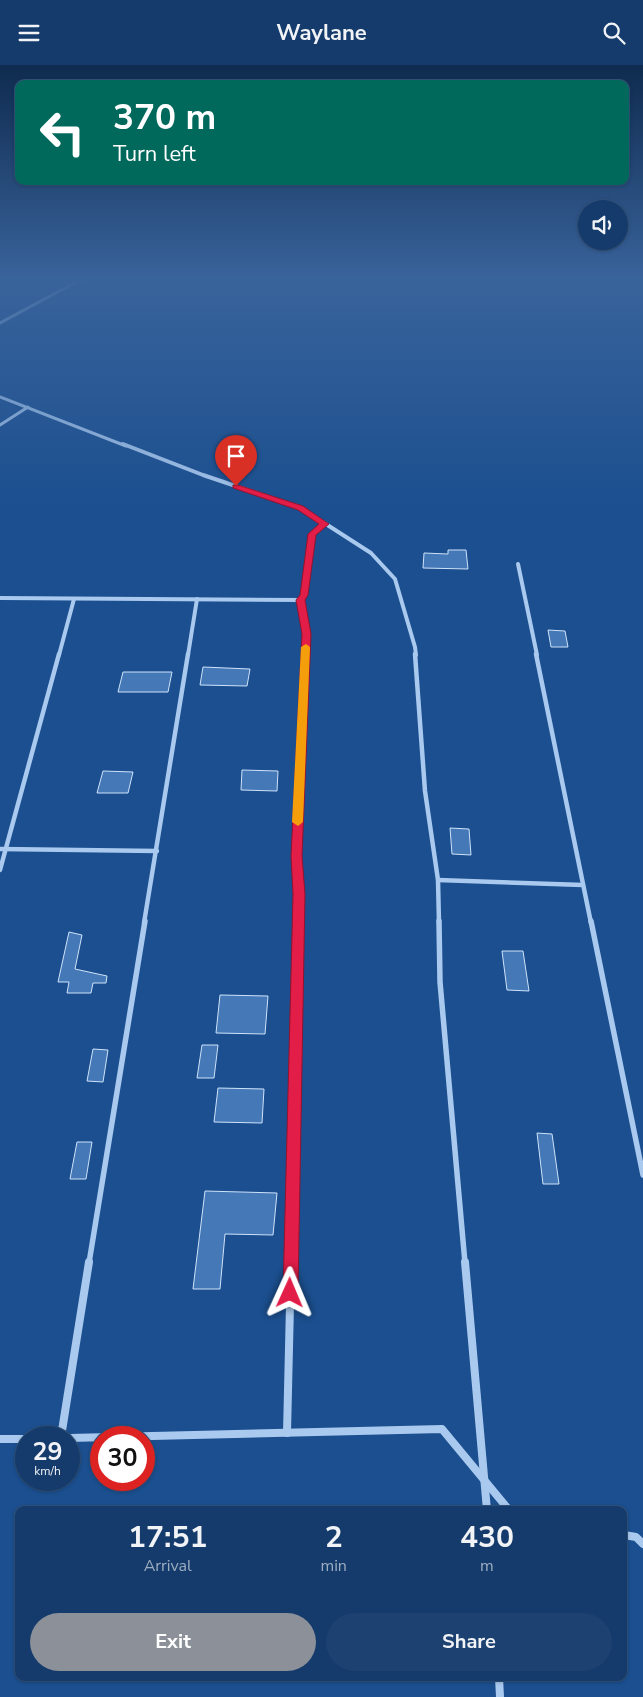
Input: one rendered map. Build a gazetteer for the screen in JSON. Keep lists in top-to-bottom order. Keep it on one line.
{"page":{"header":"Waylane","turn":["370 m","Turn left"],"speed":"29 km/h","limit":"30","eta":["17:51","Arrival","2","min","430","m"],"buttons":["Exit","Share"]}}
